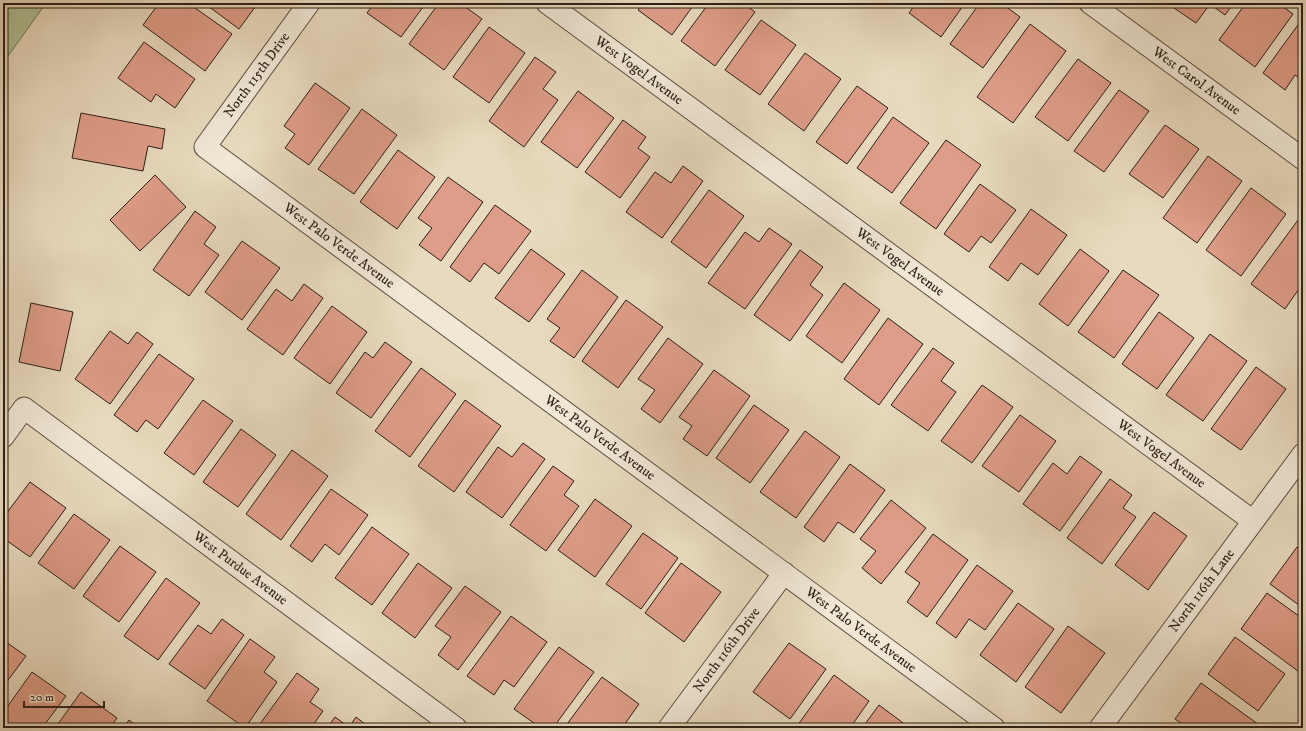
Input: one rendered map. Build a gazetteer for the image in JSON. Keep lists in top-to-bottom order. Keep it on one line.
{"streets":{"street":["West Vogel Avenue","North 115th Drive","West Carol Avenue","West Palo Verde Avenue","West Purdue Avenue","North 116th Lane","North 116th Drive"]},"crossings":[["West Vogel Avenue","North 116th Lane"],["North 115th Drive","West Palo Verde Avenue"],["West Palo Verde Avenue","North 116th Drive"]],"scale_bar":"20 m"}
